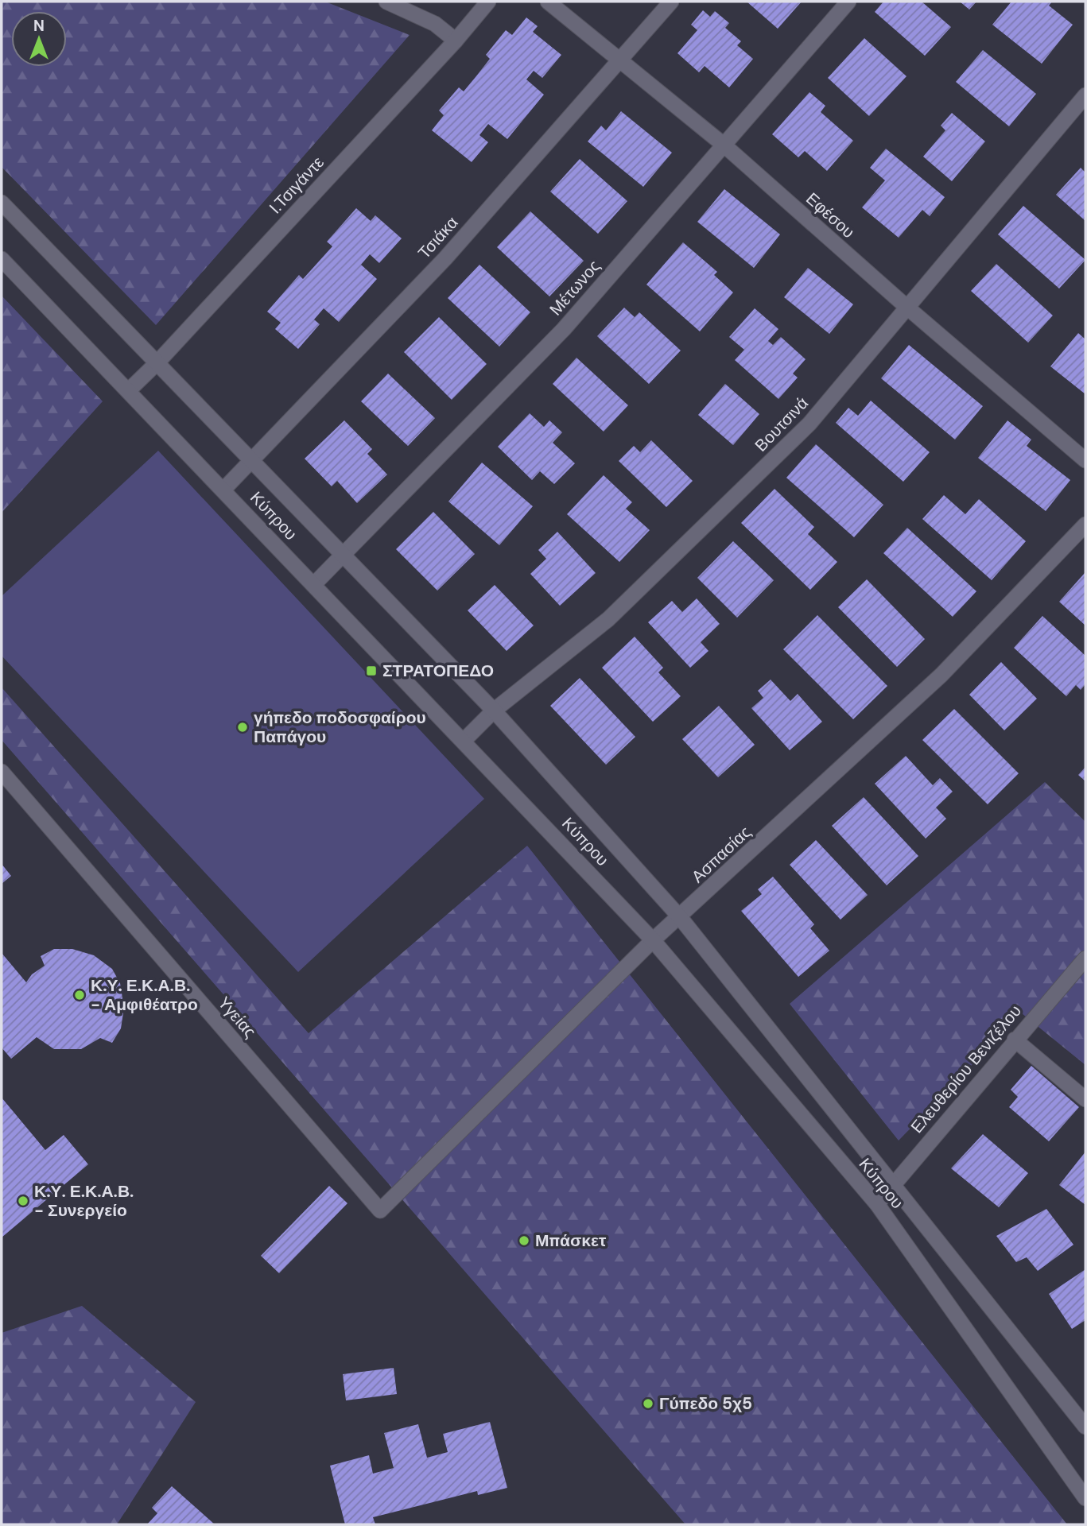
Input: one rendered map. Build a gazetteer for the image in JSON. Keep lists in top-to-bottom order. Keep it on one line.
{"streets":{"street":["Ι.Τσιγάντε","Εφέσου","Τσιάκα","Μέτωνος","Βουτσινά","Κύπρου","Ασπασίας","Υγείας","Ελευθερίου Βενιζέλου"]},"crossings":[["Ι.Τσιγάντε","Κύπρου"],["Εφέσου","Τσιάκα"],["Εφέσου","Μέτωνος"],["Εφέσου","Βουτσινά"],["Τσιάκα","Κύπρου"],["Μέτωνος","Κύπρου"],["Βουτσινά","Κύπρου"],["Κύπρου","Ασπασίας"],["Κύπρου","Ελευθερίου Βενιζέλου"],["Ασπασίας","Υγείας"]],"places":{"transit":["ΣΤΡΑΤΟΠΕΔΟ"],"other":["γήπεδο ποδοσφαίρου Παπάγου","Κ.Υ. Ε.Κ.Α.Β. - Αμφιθέατρο","Κ.Υ. Ε.Κ.Α.Β. - Συνεργείο","Μπάσκετ","Γύπεδο 5χ5"]},"north":"top"}
